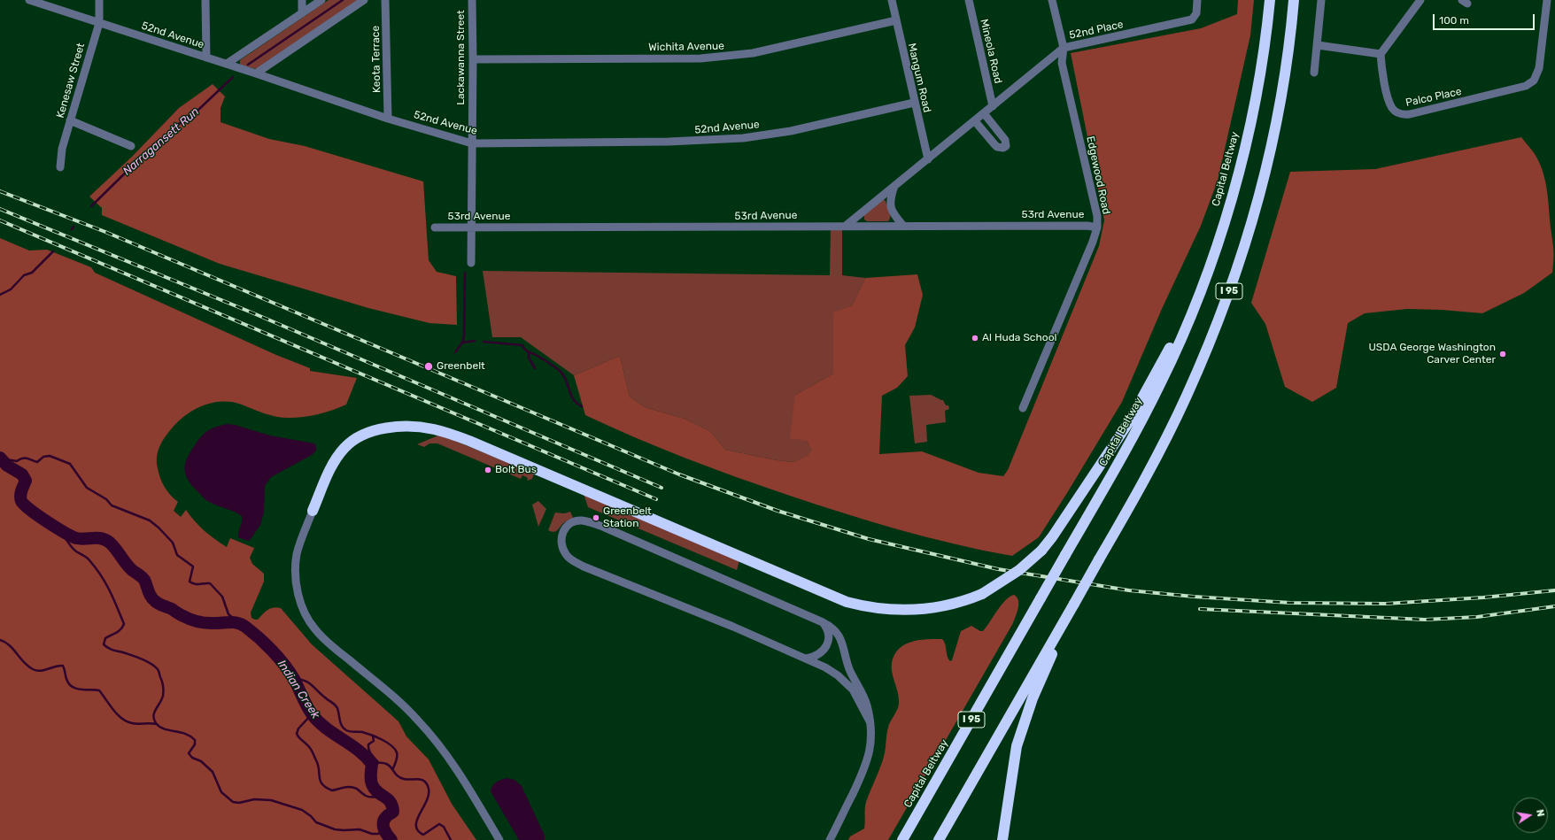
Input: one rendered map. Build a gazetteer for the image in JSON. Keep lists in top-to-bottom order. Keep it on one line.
{"streets":{"highway":["Capital Beltway","I 95"],"street":["52nd Place","52nd Avenue","Wichita Avenue","Mineola Road","Lackawanna Street","Keota Terrace","Mangum Road","Kenesaw Street","Palco Place","Edgewood Road","53rd Avenue"]},"crossings":[["52nd Place","Mineola Road"],["52nd Place","Mangum Road"],["52nd Place","Edgewood Road"],["52nd Place","53rd Avenue"],["52nd Avenue","Lackawanna Street"],["52nd Avenue","Keota Terrace"],["52nd Avenue","Mangum Road"],["52nd Avenue","Kenesaw Street"],["Wichita Avenue","Lackawanna Street"],["Wichita Avenue","Mangum Road"],["Lackawanna Street","53rd Avenue"],["Edgewood Road","53rd Avenue"]],"water":["Narragansett Run","Indian Creek"],"places":["Al Huda School","USDA George Washington Carver Center","Greenbelt","Bolt Bus","Greenbelt Station"],"scale_bar":"100 m","north":"right"}
